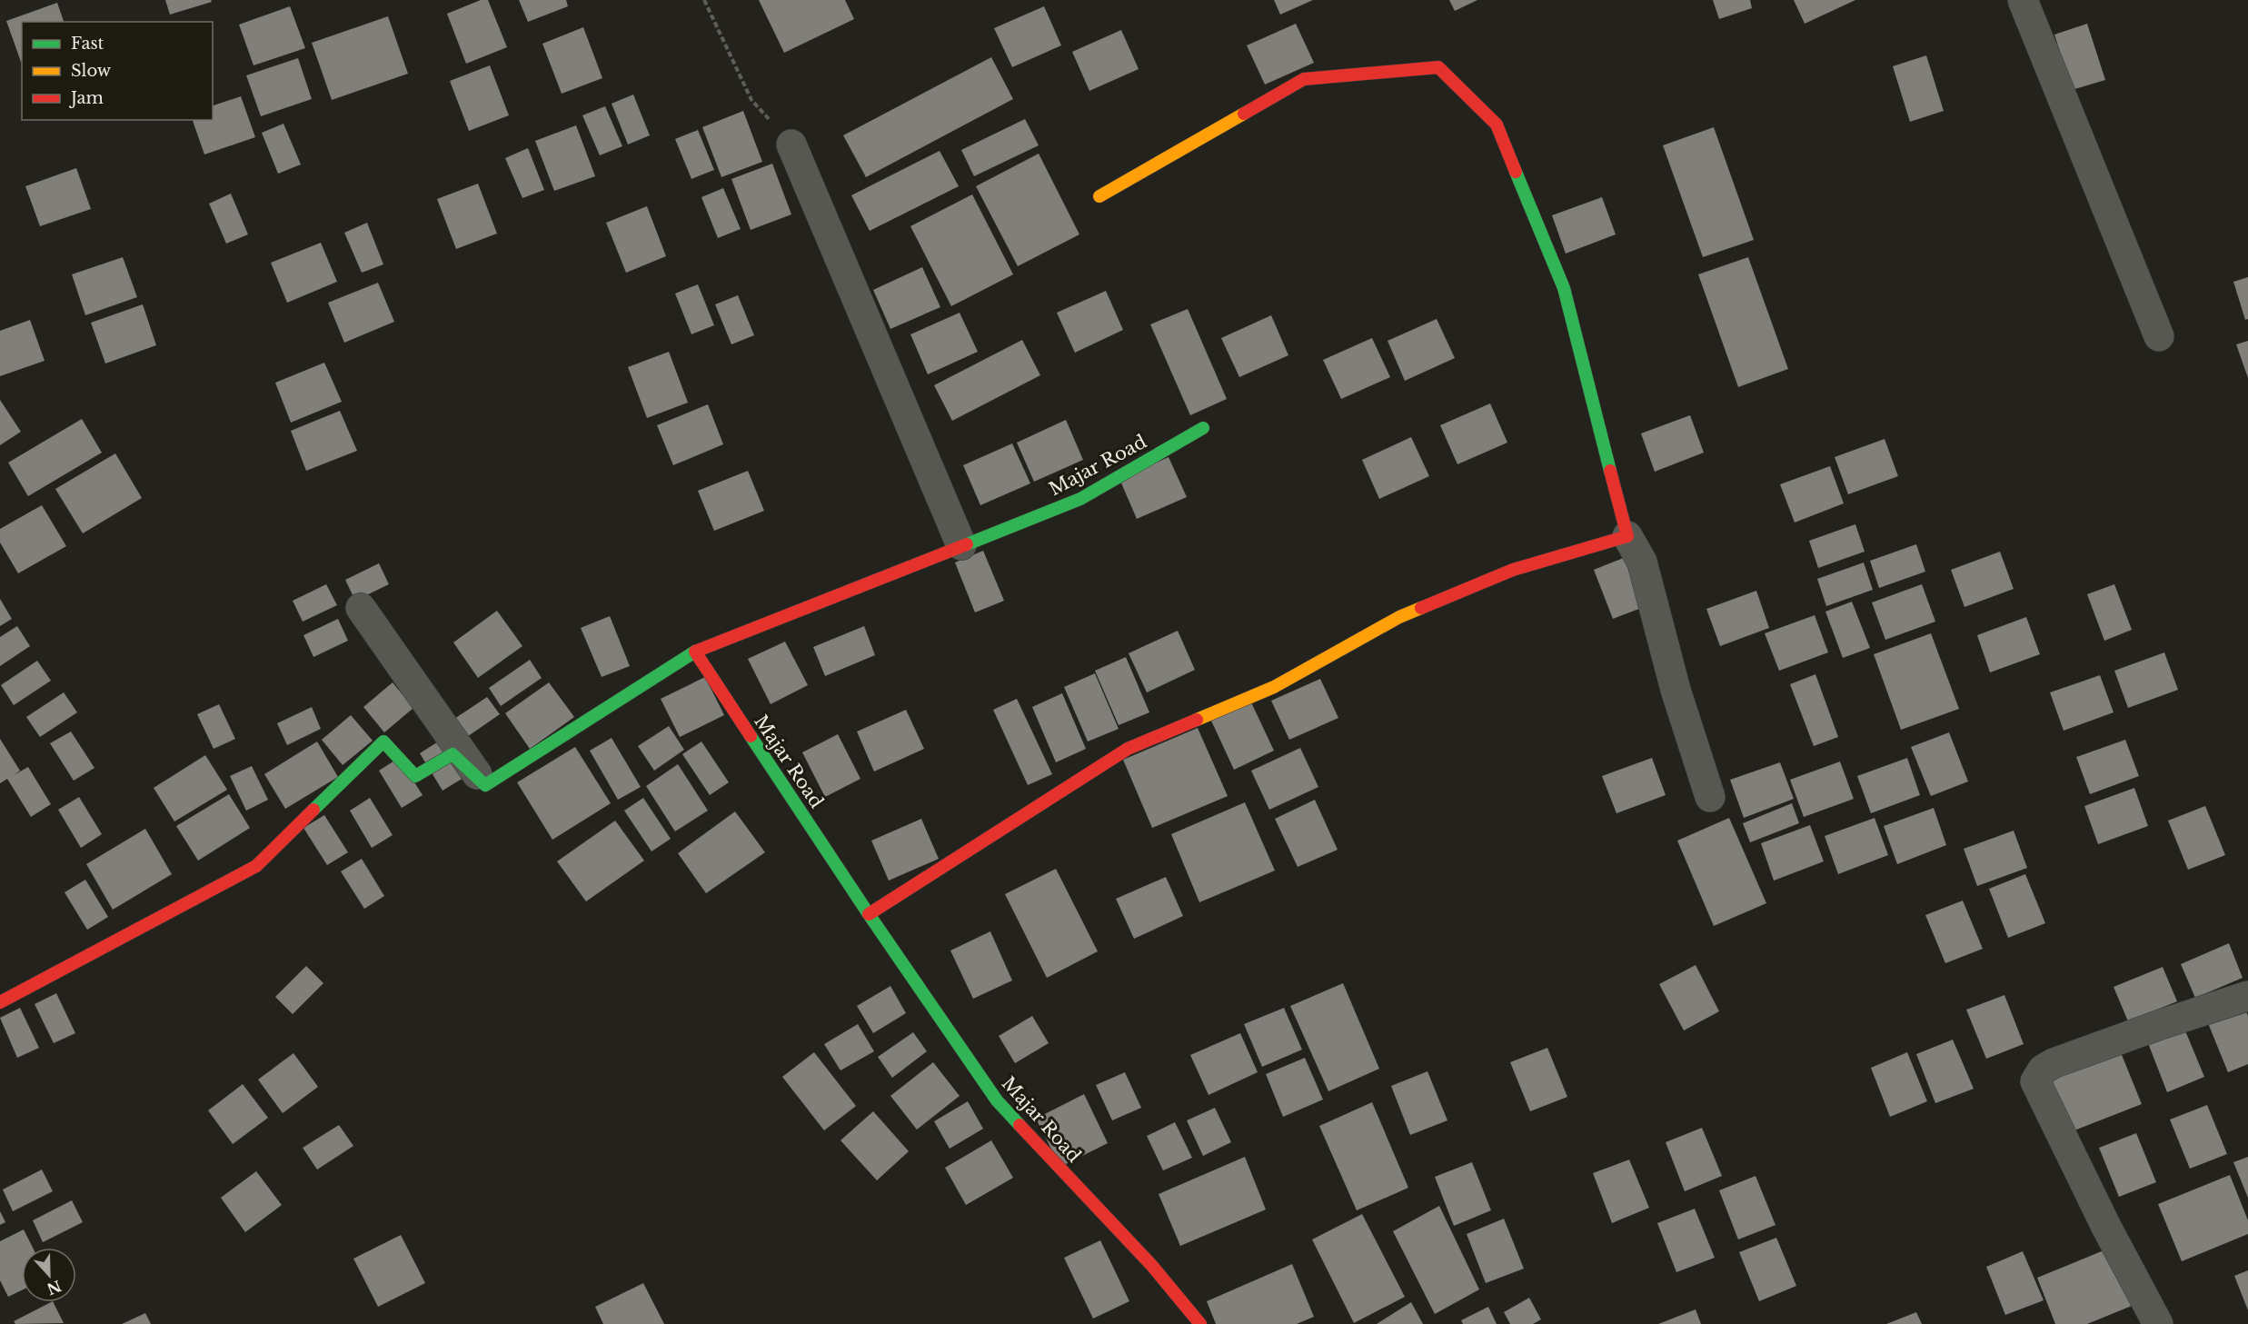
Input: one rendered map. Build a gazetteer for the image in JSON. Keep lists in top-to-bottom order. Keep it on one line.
{"streets":{"street":["Majar Road"]},"legend":["Fast","Slow","Jam"],"north":"bottom"}
